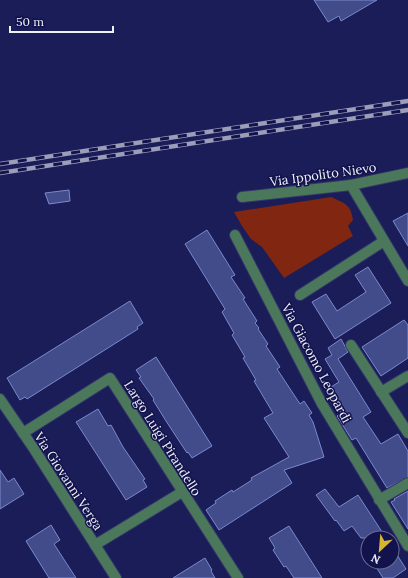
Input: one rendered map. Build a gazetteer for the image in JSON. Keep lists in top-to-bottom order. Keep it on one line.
{"streets":{"street":["Via Ippolito Nievo","Via Giacomo Leopardi","Largo Luigi Pirandello","Via Giovanni Verga"]},"crossings":[["Largo Luigi Pirandello","Via Giovanni Verga"]],"scale_bar":"50 m","north":"bottom left"}
